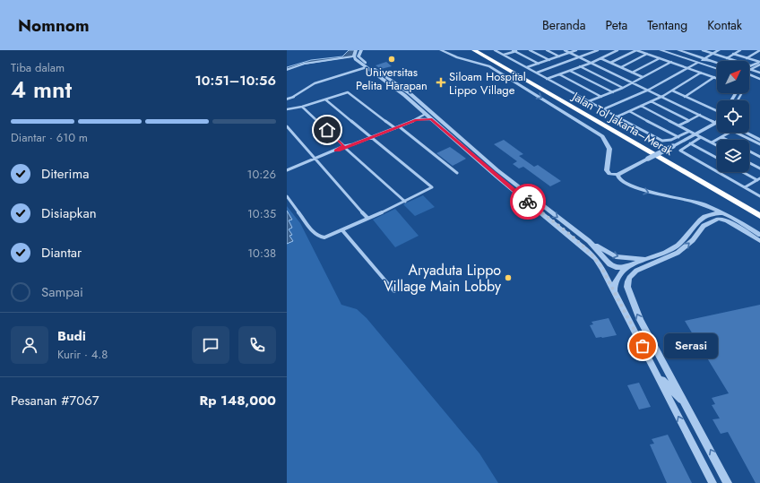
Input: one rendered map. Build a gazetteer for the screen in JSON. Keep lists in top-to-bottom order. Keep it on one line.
{"streets":{"highway":["Jalan Tol Jakarta–Merak"]},"places":{"other":["Universitas Pelita Harapan","Aryaduta Lippo Village Main Lobby","Serasi"],"health":["Siloam Hospital Lippo Village"]},"north":"top right","page":{"header":"Nomnom","nav":["Beranda","Peta","Tentang","Kontak"],"heading":["4 mnt","Tiba dalam","10:51–10:56"],"panel":["Budi","Kurir · 4.8","Pesanan #7067","Rp 148,000"],"bar":"Diantar · 610 m","list":[["Diterima","10:26"],["Disiapkan","10:35"],["Diantar","10:38"],"Sampai"],"bubble":"Serasi"}}
